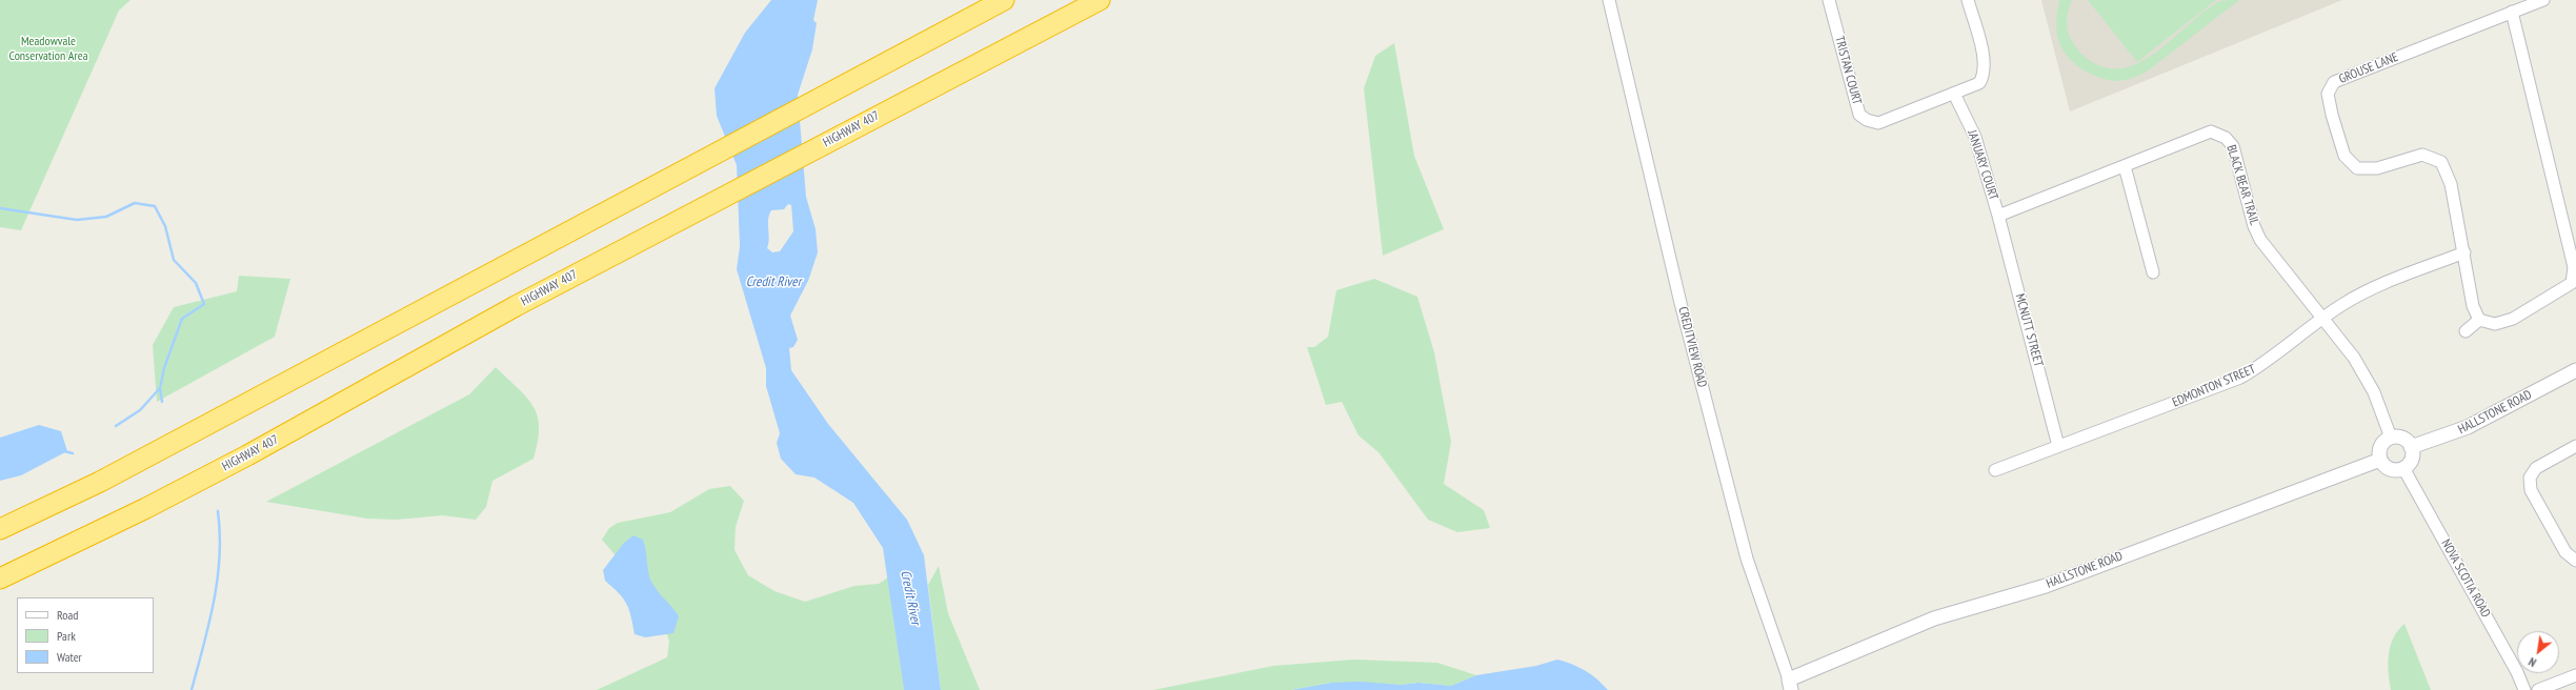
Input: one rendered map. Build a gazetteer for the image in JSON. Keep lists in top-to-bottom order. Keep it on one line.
{"streets":{"highway":["HIGHWAY 407"],"street":["GROUSE LANE","TRISTAN COURT","JANUARY COURT","BLACK BEAR TRAIL","MCNUTT STREET","CREDITVIEW ROAD","EDMONTON STREET","HALLSTONE ROAD","NOVA SCOTIA ROAD"]},"crossings":[["GROUSE LANE","EDMONTON STREET"],["TRISTAN COURT","JANUARY COURT"],["JANUARY COURT","BLACK BEAR TRAIL"],["JANUARY COURT","MCNUTT STREET"],["BLACK BEAR TRAIL","MCNUTT STREET"],["BLACK BEAR TRAIL","EDMONTON STREET"],["BLACK BEAR TRAIL","HALLSTONE ROAD"],["BLACK BEAR TRAIL","NOVA SCOTIA ROAD"],["MCNUTT STREET","EDMONTON STREET"],["CREDITVIEW ROAD","HALLSTONE ROAD"],["HALLSTONE ROAD","NOVA SCOTIA ROAD"]],"water":["Credit River"],"parks":["Meadowvale Conservation Area"],"legend":["Road","Park","Water"],"north":"bottom left"}
